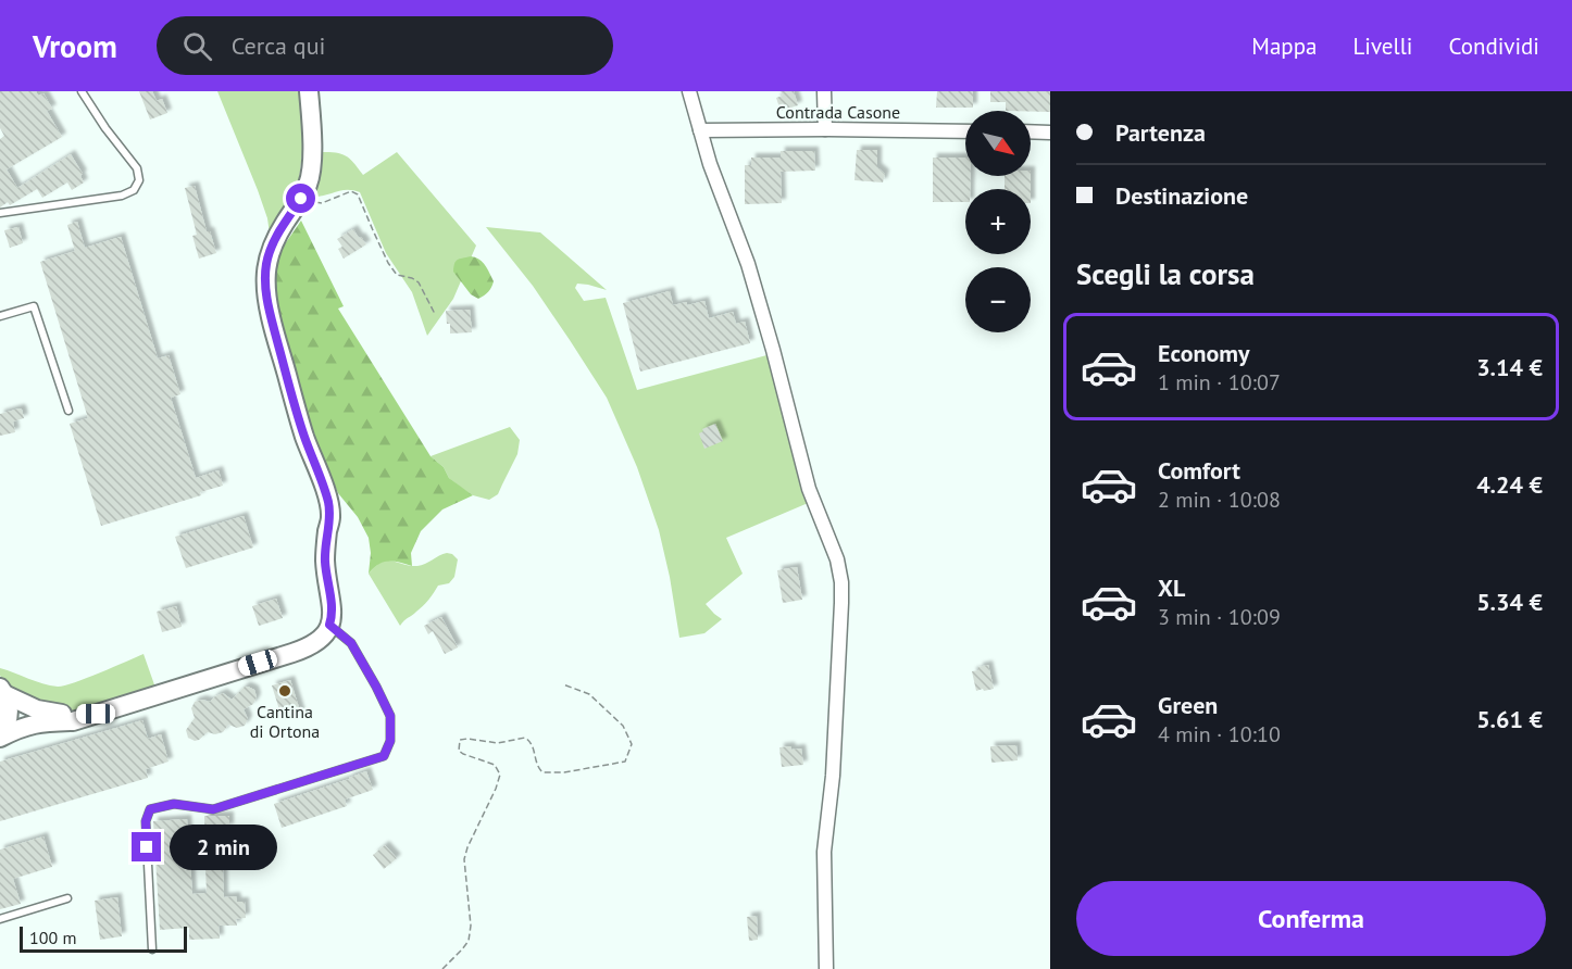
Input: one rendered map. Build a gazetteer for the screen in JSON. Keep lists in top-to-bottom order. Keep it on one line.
{"streets":{"street":["Contrada Casone"]},"places":["Cantina di Ortona"],"scale_bar":"100 m","north":"bottom right","page":{"header":"Vroom","search":"Cerca qui","nav":["Mappa","Livelli","Condividi"],"banner":["Partenza","Destinazione"],"map_buttons":["+","−"],"heading":"Scegli la corsa","list":[{"name":"Economy","note":"1 min · 10:07","value":"3.14 €"},{"name":"Comfort","note":"2 min · 10:08","value":"4.24 €"},{"name":"XL","note":"3 min · 10:09","value":"5.34 €"},{"name":"Green","note":"4 min · 10:10","value":"5.61 €"}],"bubble":"2 min","buttons":"Conferma","scale":"100 m"}}
